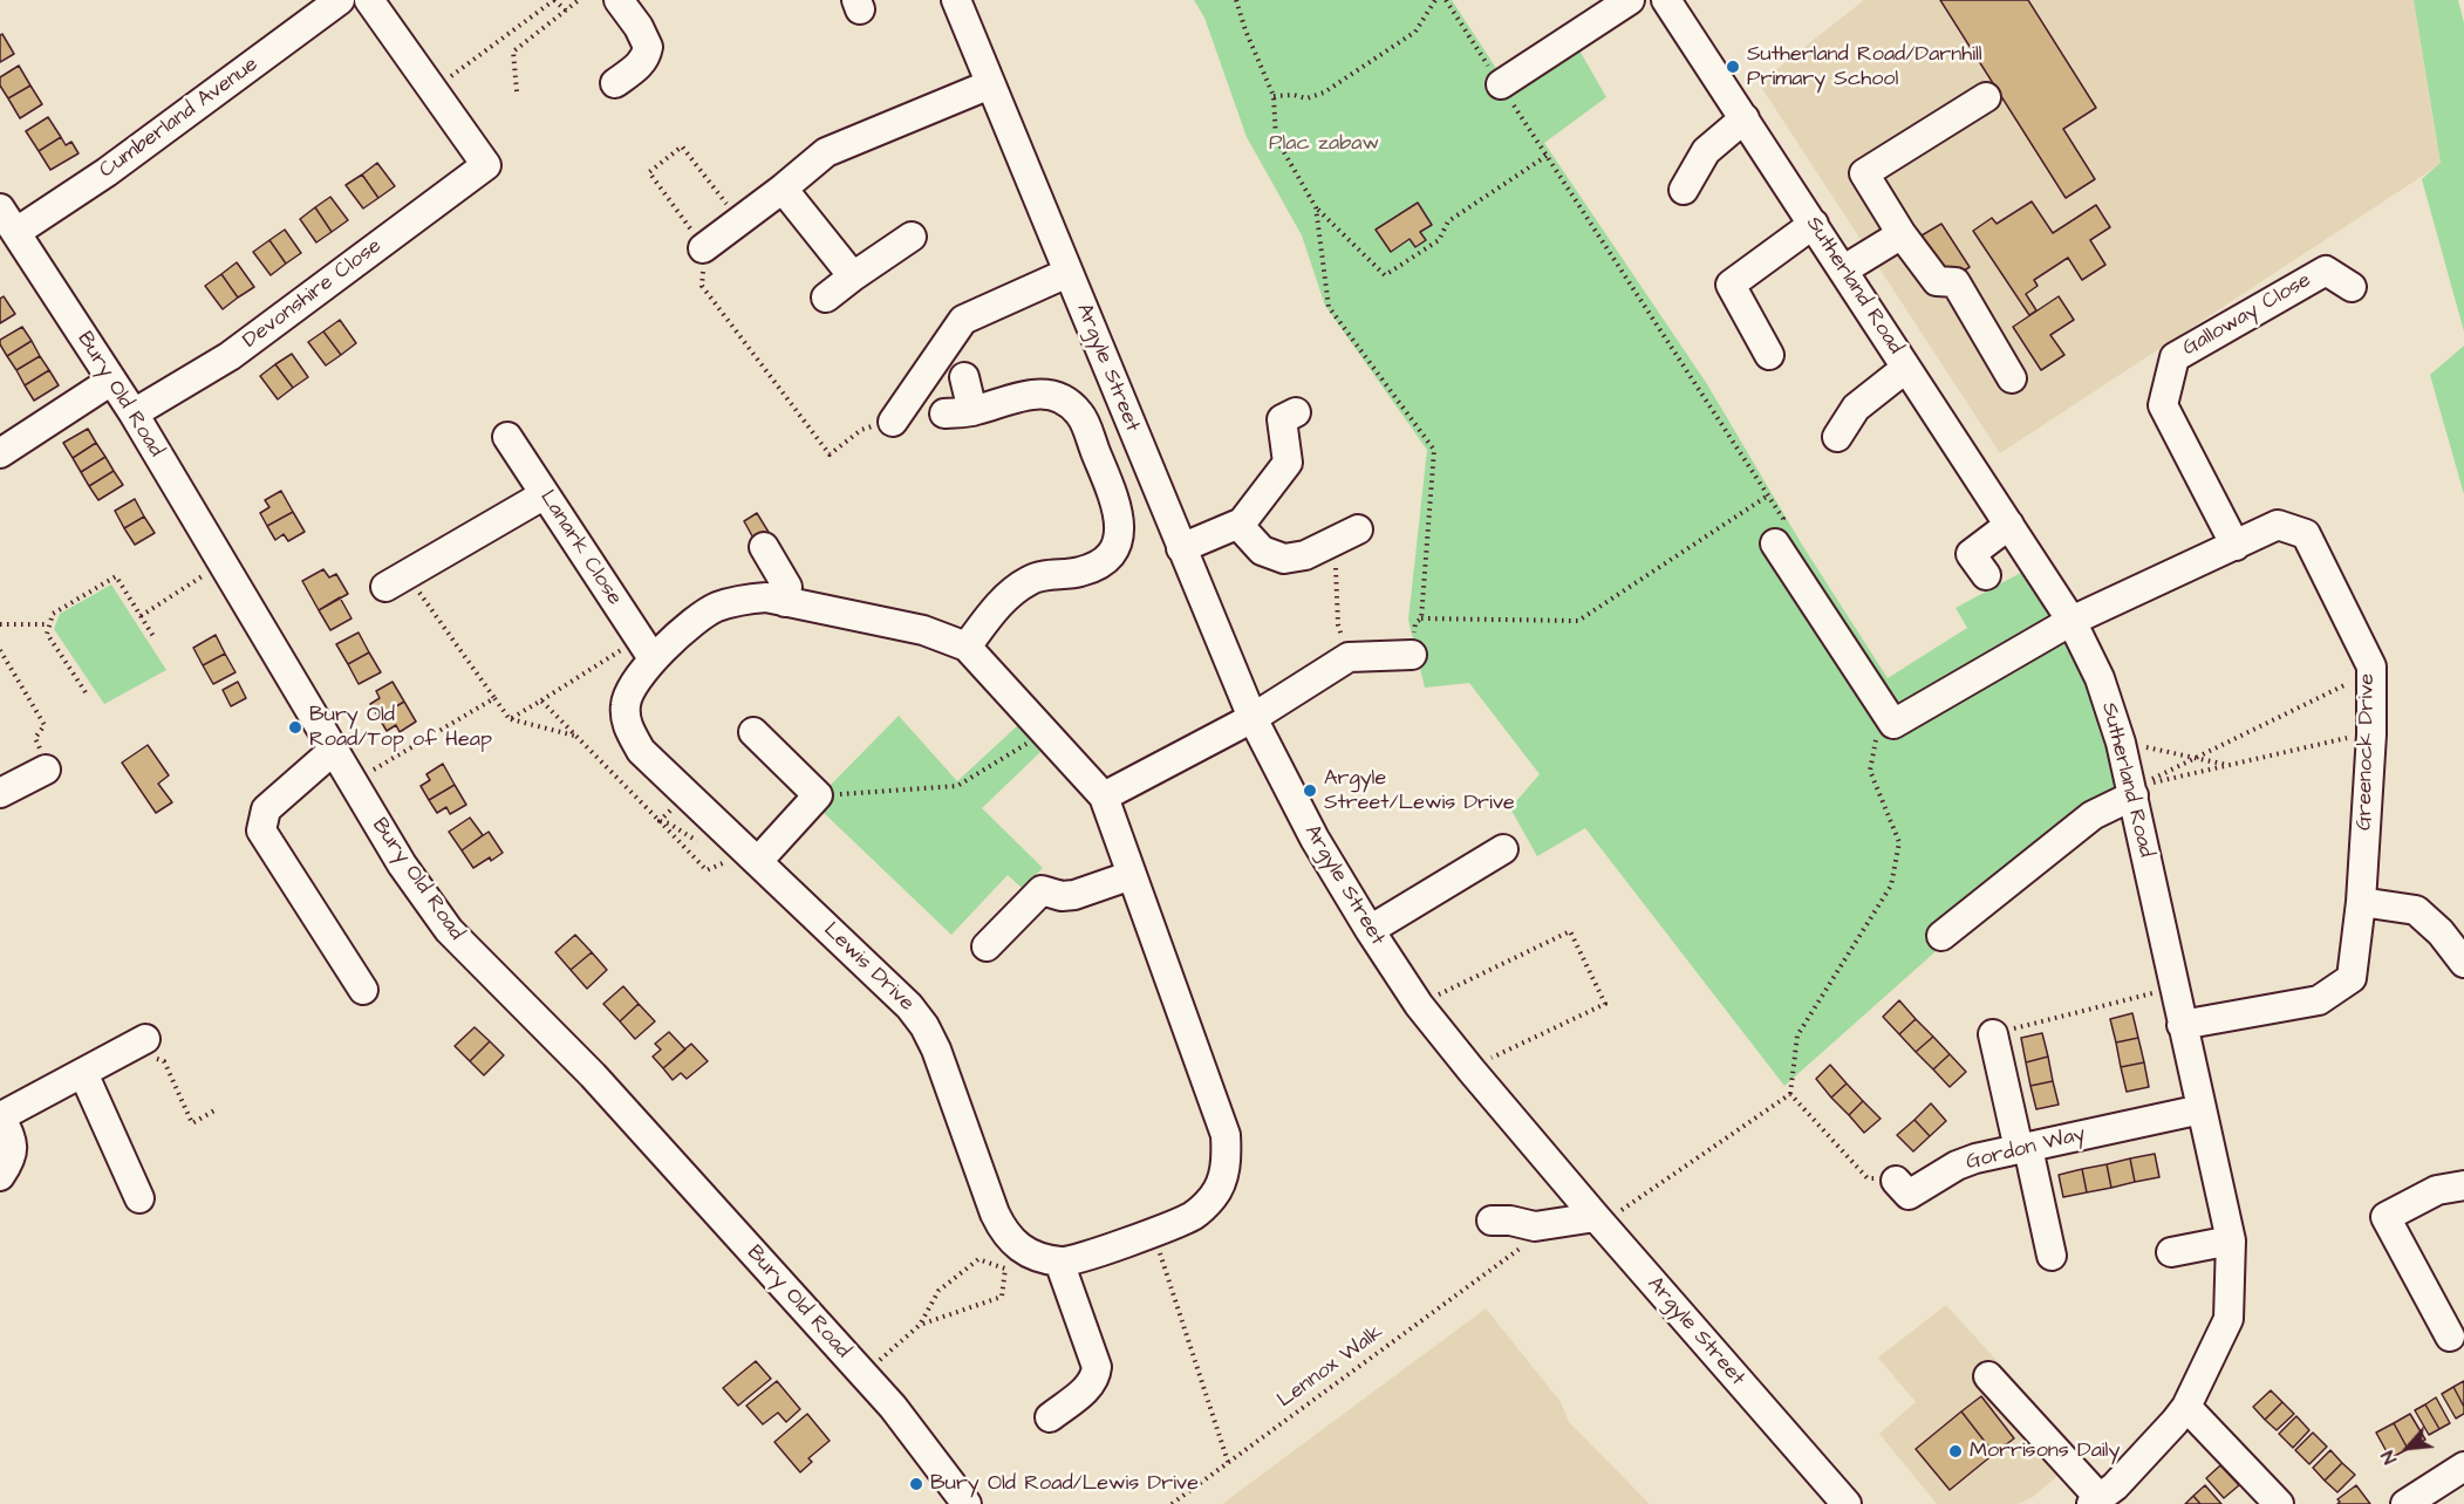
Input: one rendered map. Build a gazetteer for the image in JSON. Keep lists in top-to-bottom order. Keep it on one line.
{"streets":{"street":["Cumberland Avenue","Sutherland Road","Devonshire Close","Galloway Close","Argyle Street","Bury Old Road","Lanark Close","Greenock Drive","Lewis Drive","Gordon Way"],"path":["Lennox Walk"]},"crossings":[["Cumberland Avenue","Bury Old Road"],["Sutherland Road","Greenock Drive"],["Sutherland Road","Gordon Way"],["Devonshire Close","Bury Old Road"],["Galloway Close","Greenock Drive"],["Lanark Close","Lewis Drive"]],"parks":["Plac zabaw"],"places":["Sutherland Road/Darnhill Primary School","Bury Old Road/Top of Heap","Argyle Street/Lewis Drive","Morrisons Daily","Bury Old Road/Lewis Drive"],"north":"bottom left"}
